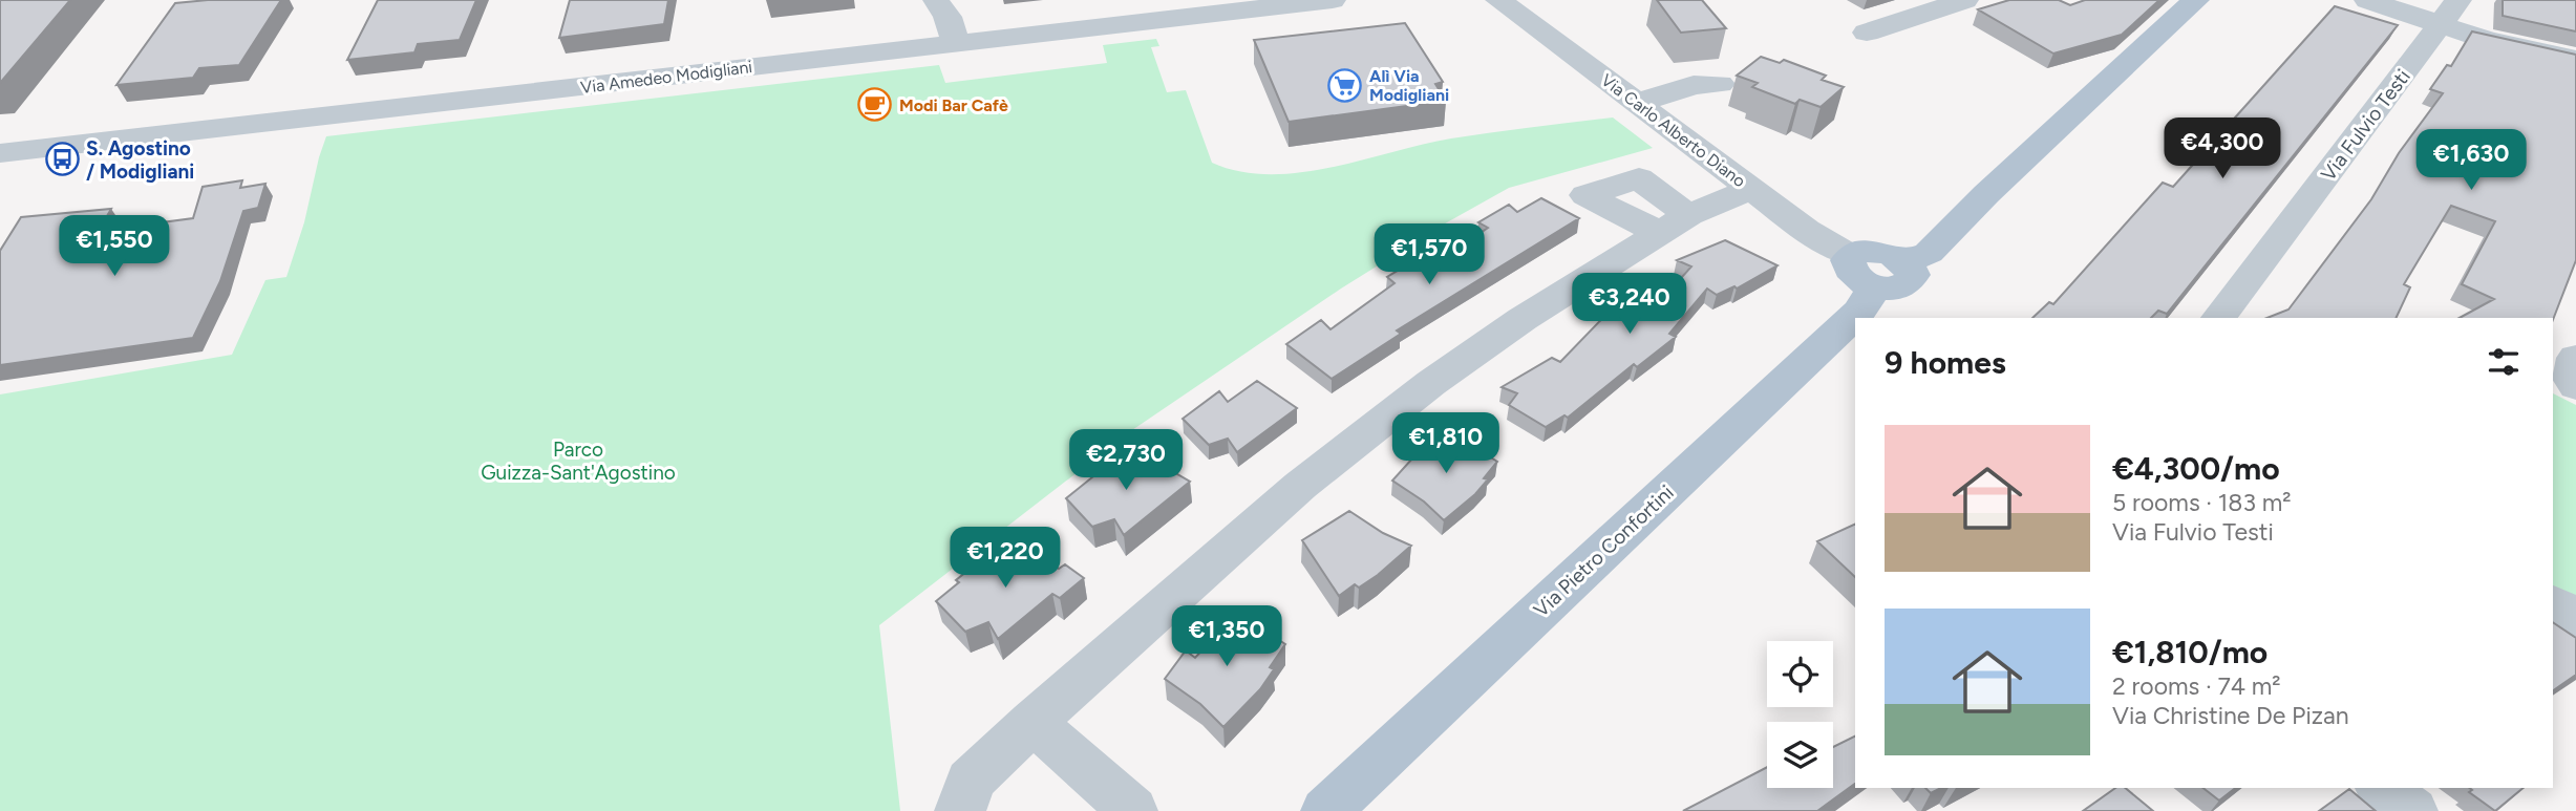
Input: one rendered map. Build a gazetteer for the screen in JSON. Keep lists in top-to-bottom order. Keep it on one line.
{"streets":{"main road":["Via Pietro Confortini"],"street":["Via Amedeo Modigliani","Via Fulvio Testi","Via Carlo Alberto Diano"]},"crossings":[["Via Carlo Alberto Diano","Via Pietro Confortini"]],"parks":["Parco Guizza-Sant'Agostino"],"places":{"supermarket":["Alì Via Modigliani"],"cafe":["Modi Bar Cafè"],"bus stop":["S. Agostino / Modigliani"]},"page":{"price":["€4,300","€1,630","€1,550","€1,570","€3,240","€1,810","€2,730","€1,220","€1,350"],"heading":"9 homes","list":[{"name":"€4,300/mo","note":"5 rooms · 183 m² · Via Fulvio Testi"},{"name":"€1,810/mo","note":"2 rooms · 74 m² · Via Christine De Pizan"}]}}
